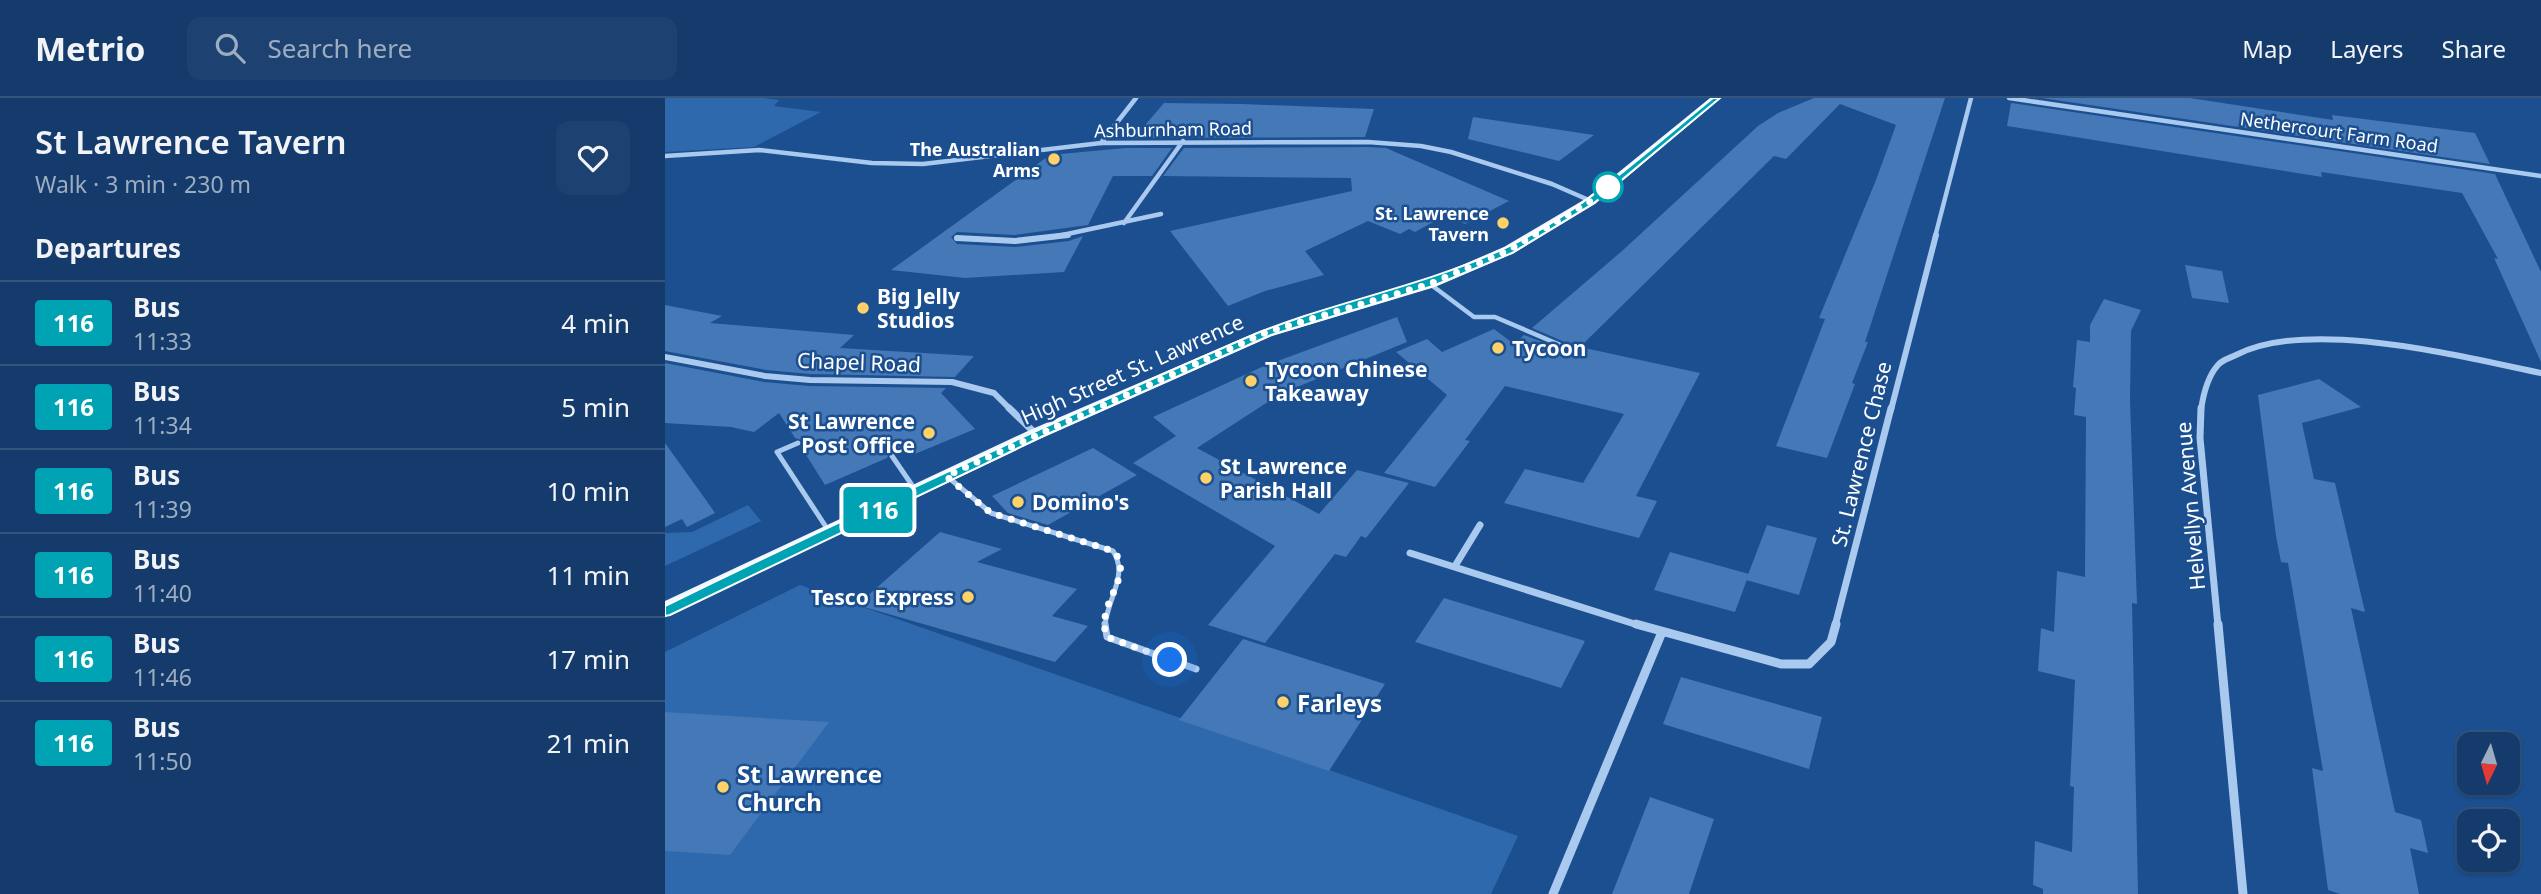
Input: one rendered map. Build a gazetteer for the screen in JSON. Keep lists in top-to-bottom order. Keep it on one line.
{"streets":{"main road":["High Street St. Lawrence"],"street":["Ashburnham Road","Nethercourt Farm Road","Chapel Road","St. Lawrence Chase","Helvellyn Avenue"]},"crossings":[["Ashburnham Road","High Street St. Lawrence"],["Chapel Road","High Street St. Lawrence"]],"places":["The Australian Arms","St. Lawrence Tavern","Big Jelly Studios","Tycoon","Tycoon Chinese Takeaway","St Lawrence Post Office","St Lawrence Parish Hall","Domino's","Tesco Express","Farleys","St Lawrence Church"],"lines":["bus line 116"],"north":"bottom","page":{"header":"Metrio","search":"Search here","nav":["Map","Layers","Share"],"heading":[["St Lawrence Tavern","Walk · 3 min · 230 m"],"Departures"],"on_map":"116","list":[{"mark":"116","name":"Bus","note":"11:33","value":"4 min"},{"mark":"116","name":"Bus","note":"11:34","value":"5 min"},{"mark":"116","name":"Bus","note":"11:39","value":"10 min"},{"mark":"116","name":"Bus","note":"11:40","value":"11 min"},{"mark":"116","name":"Bus","note":"11:46","value":"17 min"},{"mark":"116","name":"Bus","note":"11:50","value":"21 min"}]}}
